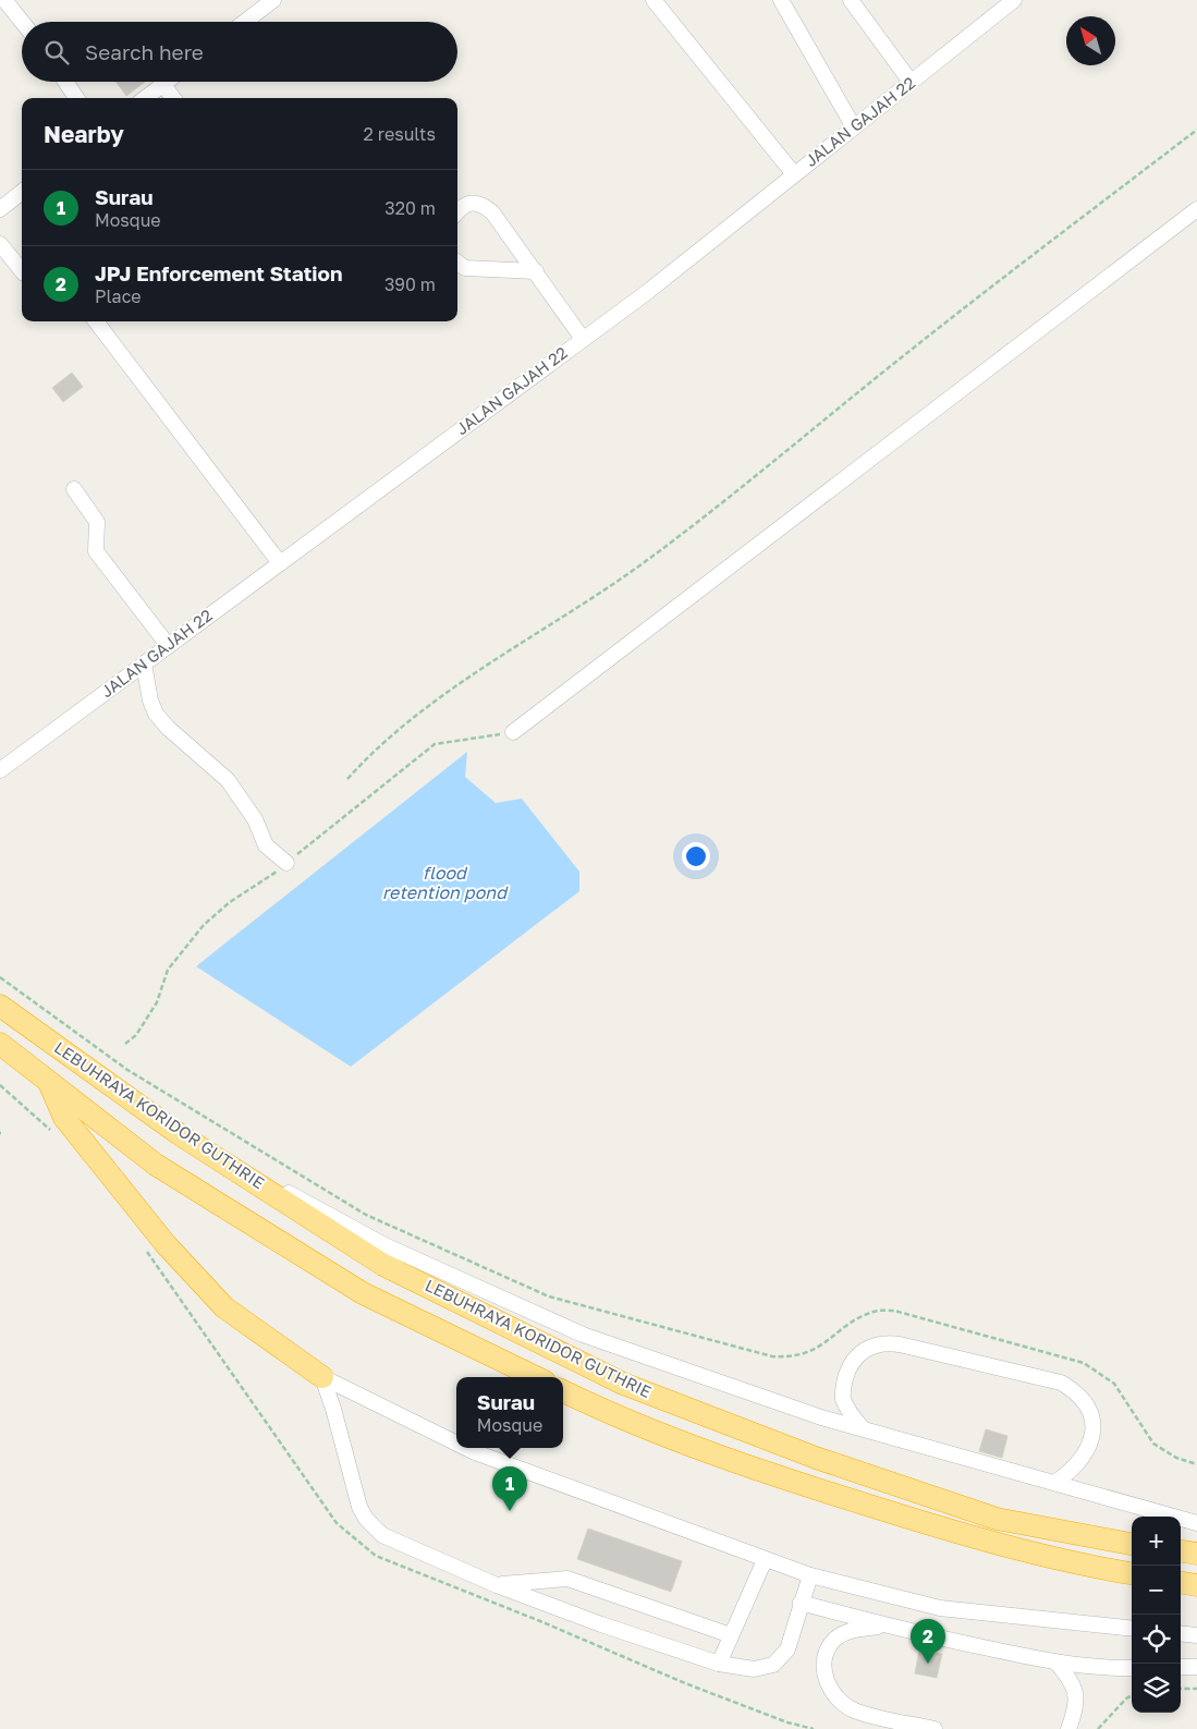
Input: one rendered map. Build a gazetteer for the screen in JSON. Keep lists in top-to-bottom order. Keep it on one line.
{"streets":{"highway":["LEBUHRAYA KORIDOR GUTHRIE"],"street":["JALAN GAJAH 22"]},"water":["flood retention pond"],"north":"top left","page":{"search":"Search here","heading":["Nearby","2 results"],"list":[{"mark":"1","name":"Surau","note":"Mosque","value":"320 m"},{"mark":"2","name":"JPJ Enforcement Station","note":"Place","value":"390 m"}],"popup":["Surau","Mosque"],"pins":["1","2"],"map_buttons":["+","−"]}}
